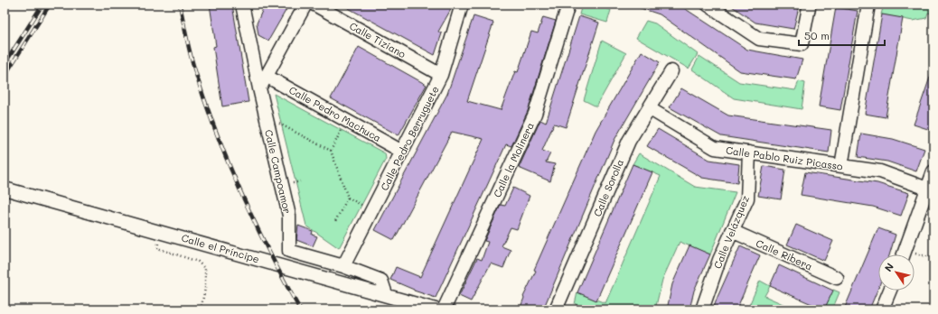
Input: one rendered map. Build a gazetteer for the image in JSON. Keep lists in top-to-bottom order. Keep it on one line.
{"streets":{"street":["Calle Tiziano","Calle Pedro Machuca","Calle Pedro Berruguete","Calle Pablo Ruiz Picasso","Calle la Molinera","Calle Campoamor","Calle Sorolla","Calle Velázquez","Calle el Príncipe","Calle Ribera"]},"crossings":[["Calle Tiziano","Calle Pedro Berruguete"],["Calle Pedro Machuca","Calle Pedro Berruguete"],["Calle Pedro Berruguete","Calle Campoamor"],["Calle Pablo Ruiz Picasso","Calle Sorolla"],["Calle Pablo Ruiz Picasso","Calle Velázquez"],["Calle Campoamor","Calle el Príncipe"],["Calle Velázquez","Calle Ribera"]],"scale_bar":"50 m","north":"top left"}
